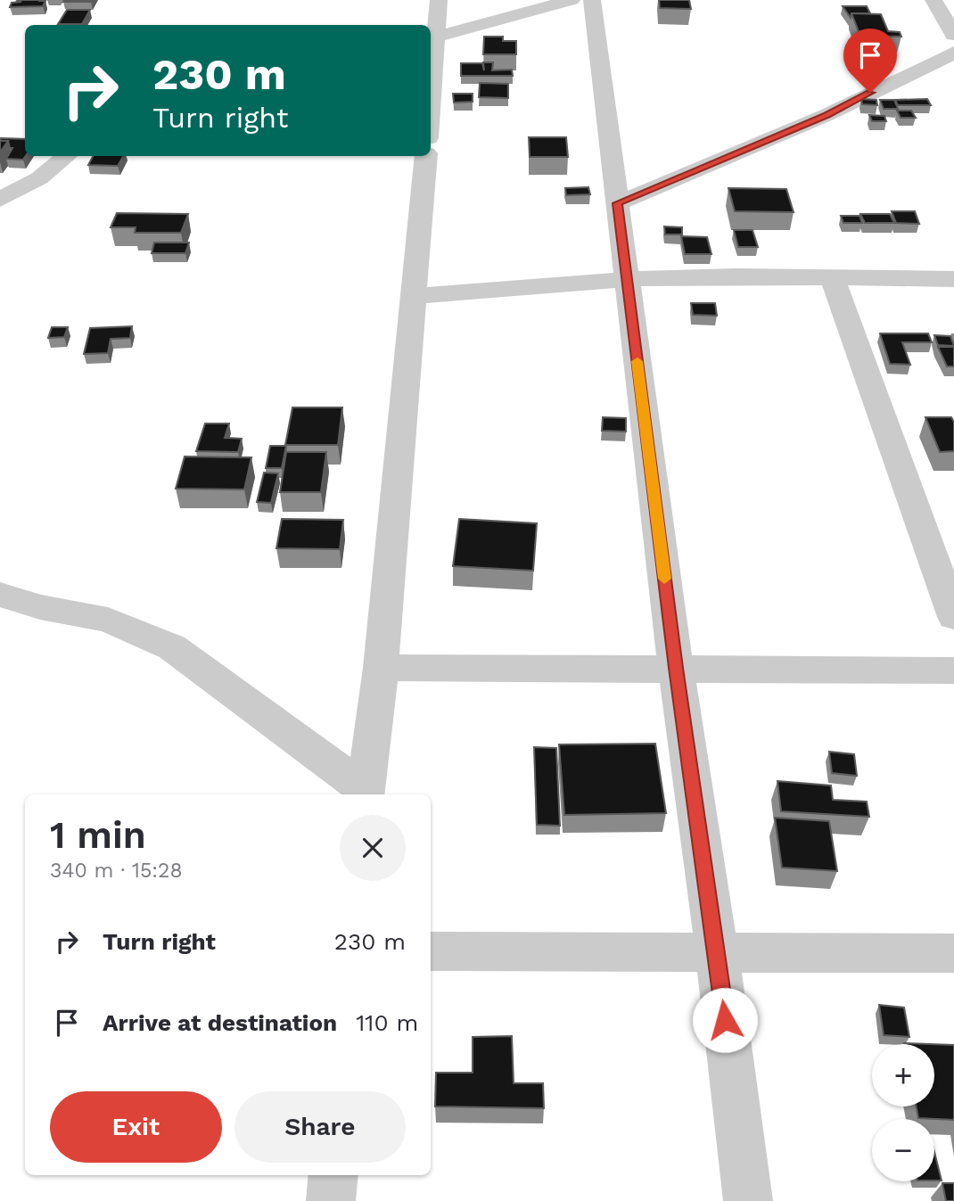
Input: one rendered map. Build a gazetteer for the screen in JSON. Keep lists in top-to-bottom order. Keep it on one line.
{"page":{"turn":["230 m","Turn right"],"heading":["1 min","340 m · 15:28"],"list":[{"name":"Turn right","value":"230 m"},{"name":"Arrive at destination","value":"110 m"}],"map_buttons":["+","−"],"buttons":["Exit","Share"]}}
